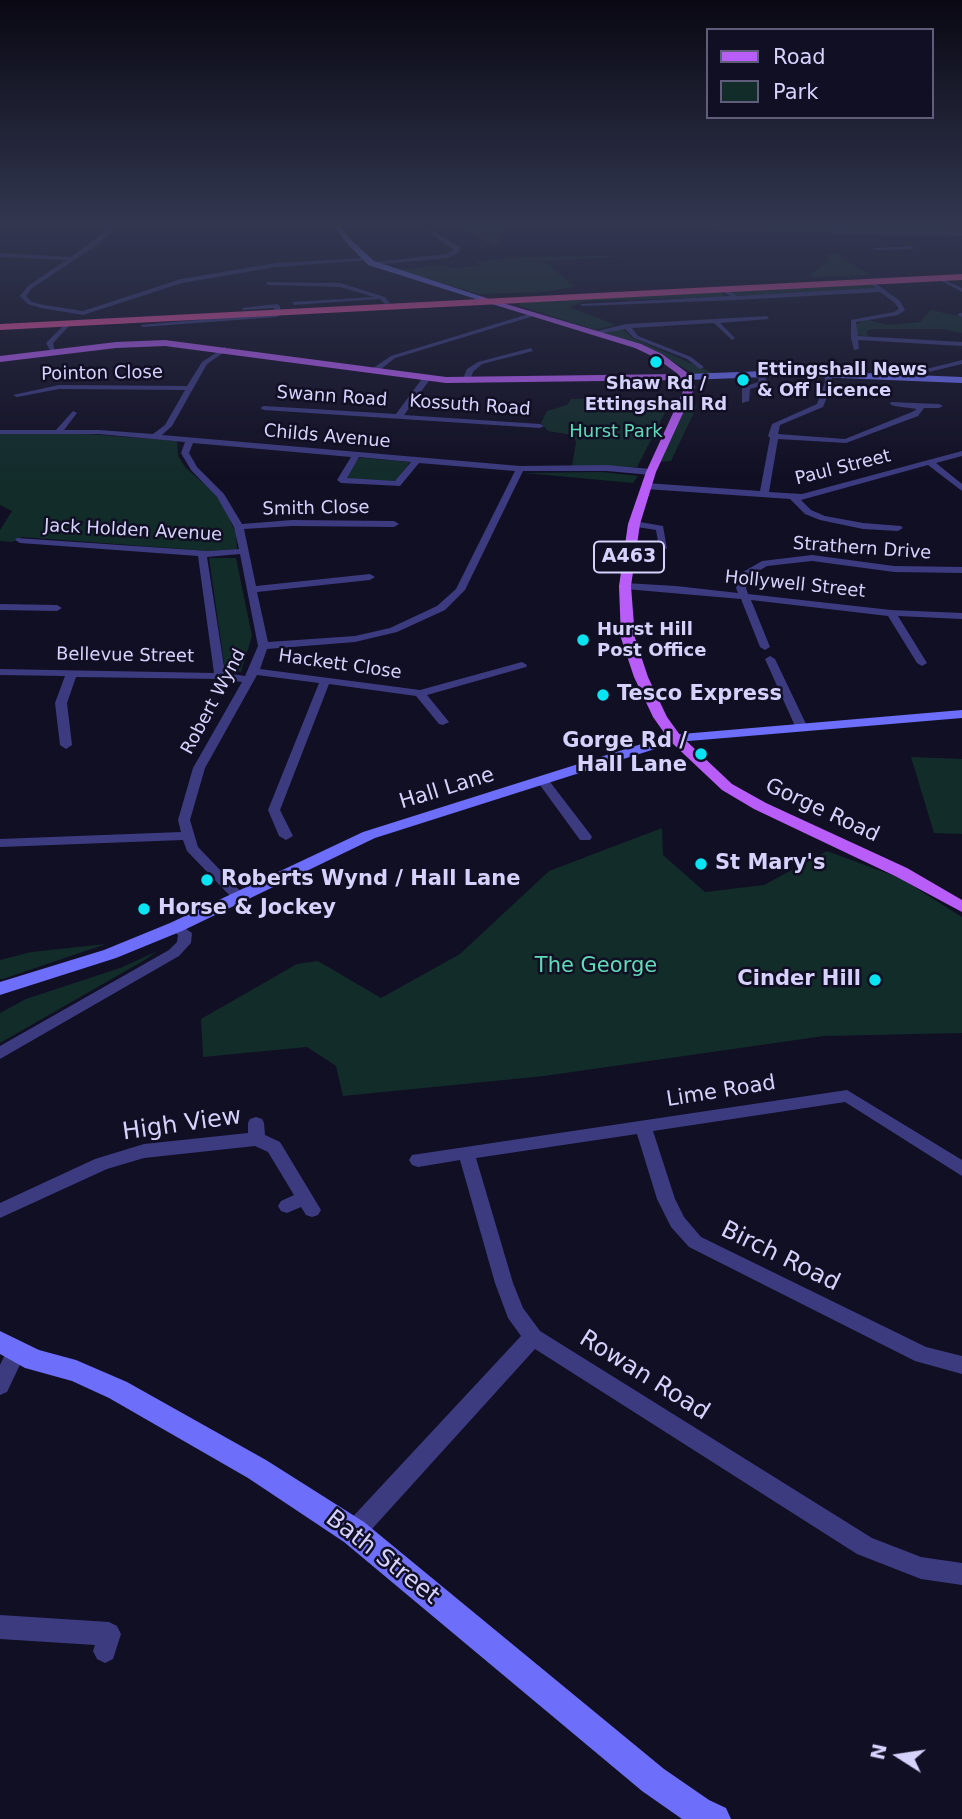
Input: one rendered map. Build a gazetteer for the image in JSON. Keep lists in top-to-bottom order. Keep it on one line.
{"streets":{"main road":["A463","Gorge Road"],"street":["Pointon Close","Swann Road","Kossuth Road","Childs Avenue","Paul Street","Smith Close","Jack Holden Avenue","Strathern Drive","Hollywell Street","Bellevue Street","Hackett Close","Robert Wynd","Hall Lane","Lime Road","High View","Birch Road","Rowan Road","Bath Street"]},"crossings":[["Swann Road","Kossuth Road"],["Childs Avenue","A463"],["Childs Avenue","Robert Wynd"],["Paul Street","A463"],["Smith Close","Robert Wynd"],["Jack Holden Avenue","Robert Wynd"],["Strathern Drive","Hollywell Street"],["A463","Hollywell Street"],["A463","Hall Lane"],["A463","Gorge Road"],["Bellevue Street","Hackett Close"],["Bellevue Street","Robert Wynd"],["Hackett Close","Robert Wynd"],["Hall Lane","Gorge Road"],["Lime Road","Birch Road"]],"parks":["Hurst Park","The George"],"places":["Shaw Rd / Ettingshall Rd","Ettingshall News & Off Licence","Hurst Hill Post Office","Tesco Express","Gorge Rd / Hall Lane","St Mary's","Roberts Wynd / Hall Lane","Horse & Jockey","Cinder Hill"],"legend":["Road","Park"],"north":"left"}
